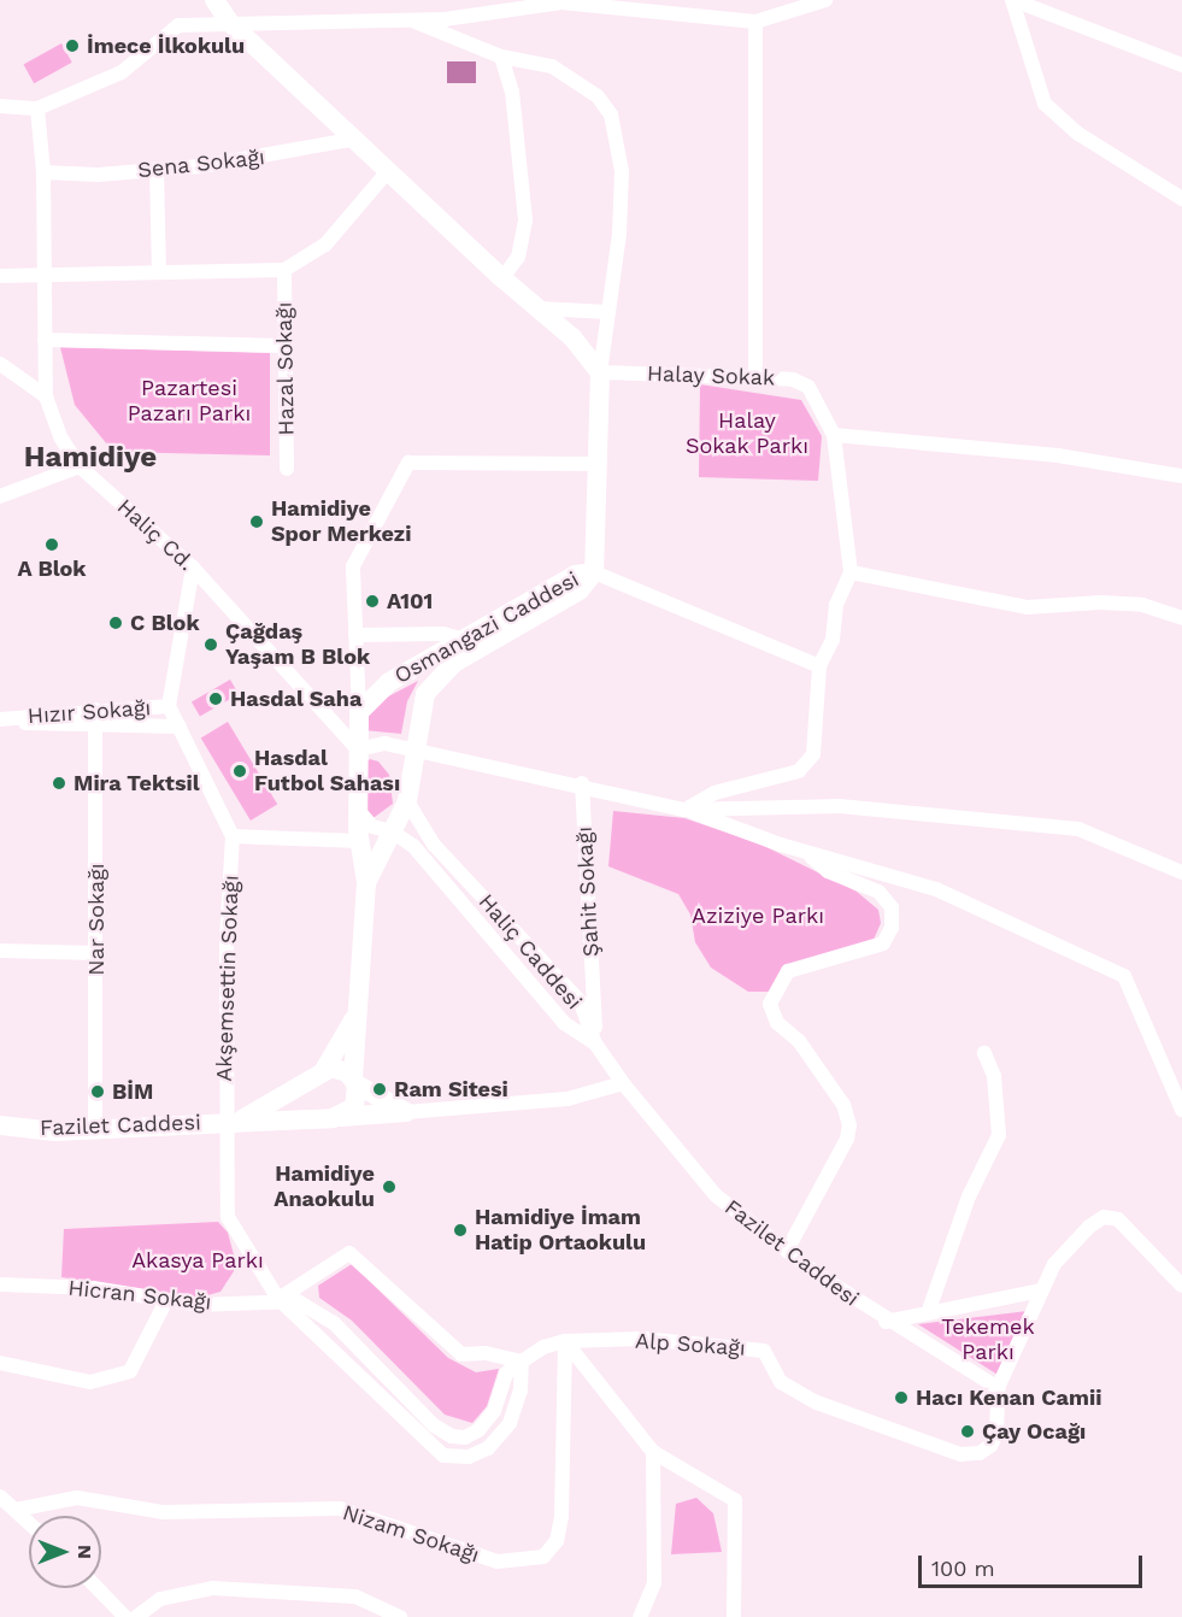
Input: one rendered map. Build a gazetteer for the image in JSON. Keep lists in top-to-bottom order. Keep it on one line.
{"streets":{"street":["Sena Sokağı","Hazal Sokağı","Halay Sokak","Haliç Cd.","Osmangazi Caddesi","Hızır Sokağı","Şahit Sokağı","Nar Sokağı","Haliç Caddesi","Akşemsettin Sokağı","Fazilet Caddesi","Hicran Sokağı","Alp Sokağı","Nizam Sokağı"]},"crossings":[["Sena Sokağı","Haliç Cd."],["Haliç Cd.","Hızır Sokağı"],["Hızır Sokağı","Nar Sokağı"],["Hızır Sokağı","Akşemsettin Sokağı"],["Şahit Sokağı","Haliç Caddesi"],["Şahit Sokağı","Fazilet Caddesi"],["Nar Sokağı","Fazilet Caddesi"],["Haliç Caddesi","Fazilet Caddesi"],["Akşemsettin Sokağı","Fazilet Caddesi"],["Fazilet Caddesi","Alp Sokağı"],["Alp Sokağı","Nizam Sokağı"]],"districts":["Hamidiye"],"parks":["Pazartesi Pazarı Parkı","Halay Sokak Parkı","Aziziye Parkı","Akasya Parkı","Tekemek Parkı"],"places":["İmece İlkokulu","Hamidiye Spor Merkezi","A Blok","A101","C Blok","Çağdaş Yaşam B Blok","Hasdal Saha","Hasdal Futbol Sahası","Mira Tektsil","Ram Sitesi","BİM","Hamidiye Anaokulu","Hamidiye İmam Hatip Ortaokulu","Hacı Kenan Camii","Çay Ocağı"],"scale_bar":"100 m","north":"right"}
